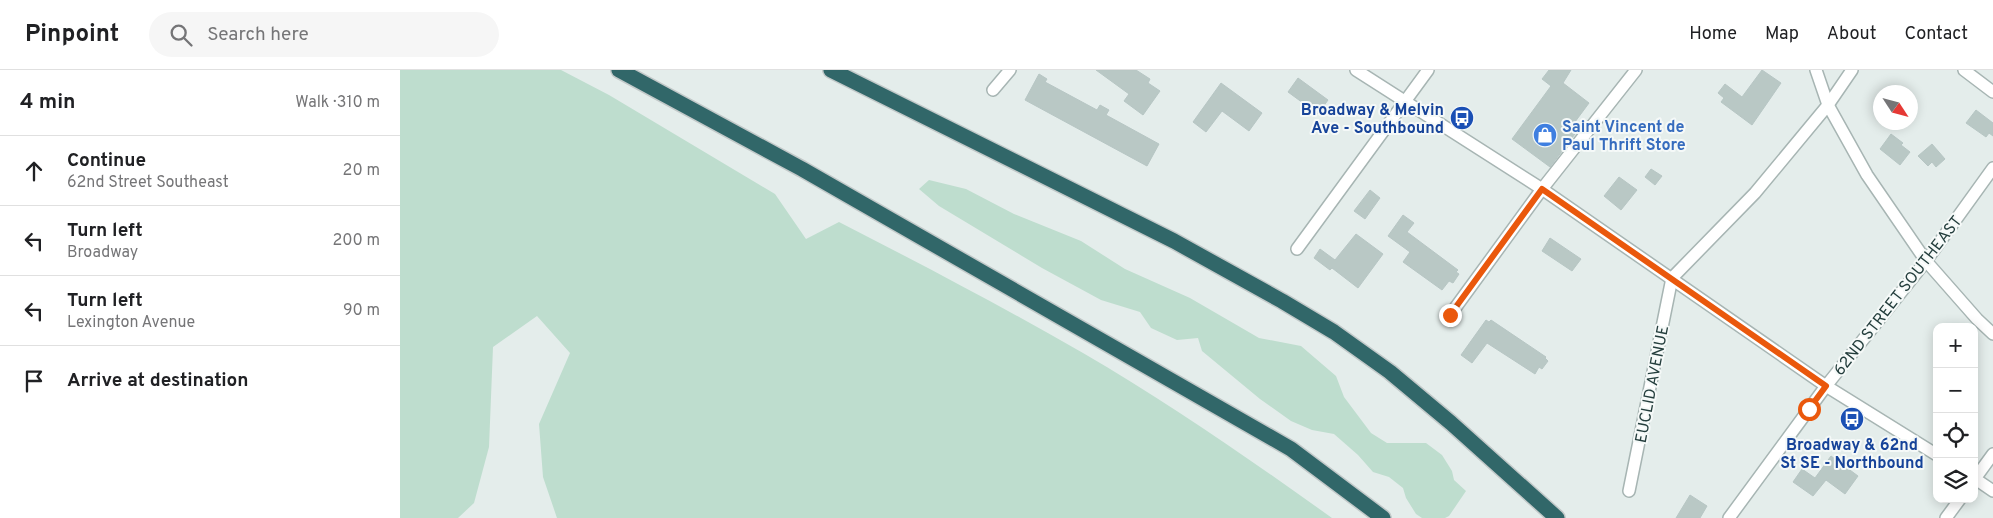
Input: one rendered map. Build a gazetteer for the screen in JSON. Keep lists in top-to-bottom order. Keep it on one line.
{"streets":{"street":["62ND STREET SOUTHEAST","EUCLID AVENUE"]},"places":{"bus stop":["Broadway & Melvin Ave - Southbound","Broadway & 62nd St SE - Northbound"],"shop":["Saint Vincent de Paul Thrift Store"]},"north":"bottom right","page":{"header":"Pinpoint","search":"Search here","nav":["Home","Map","About","Contact"],"heading":["4 min","Walk · 310 m"],"list":[["Continue","62nd Street Southeast","20 m"],["Turn left","Broadway","200 m"],["Turn left","Lexington Avenue","90 m"],"Arrive at destination"],"map_buttons":["+","−"]}}
